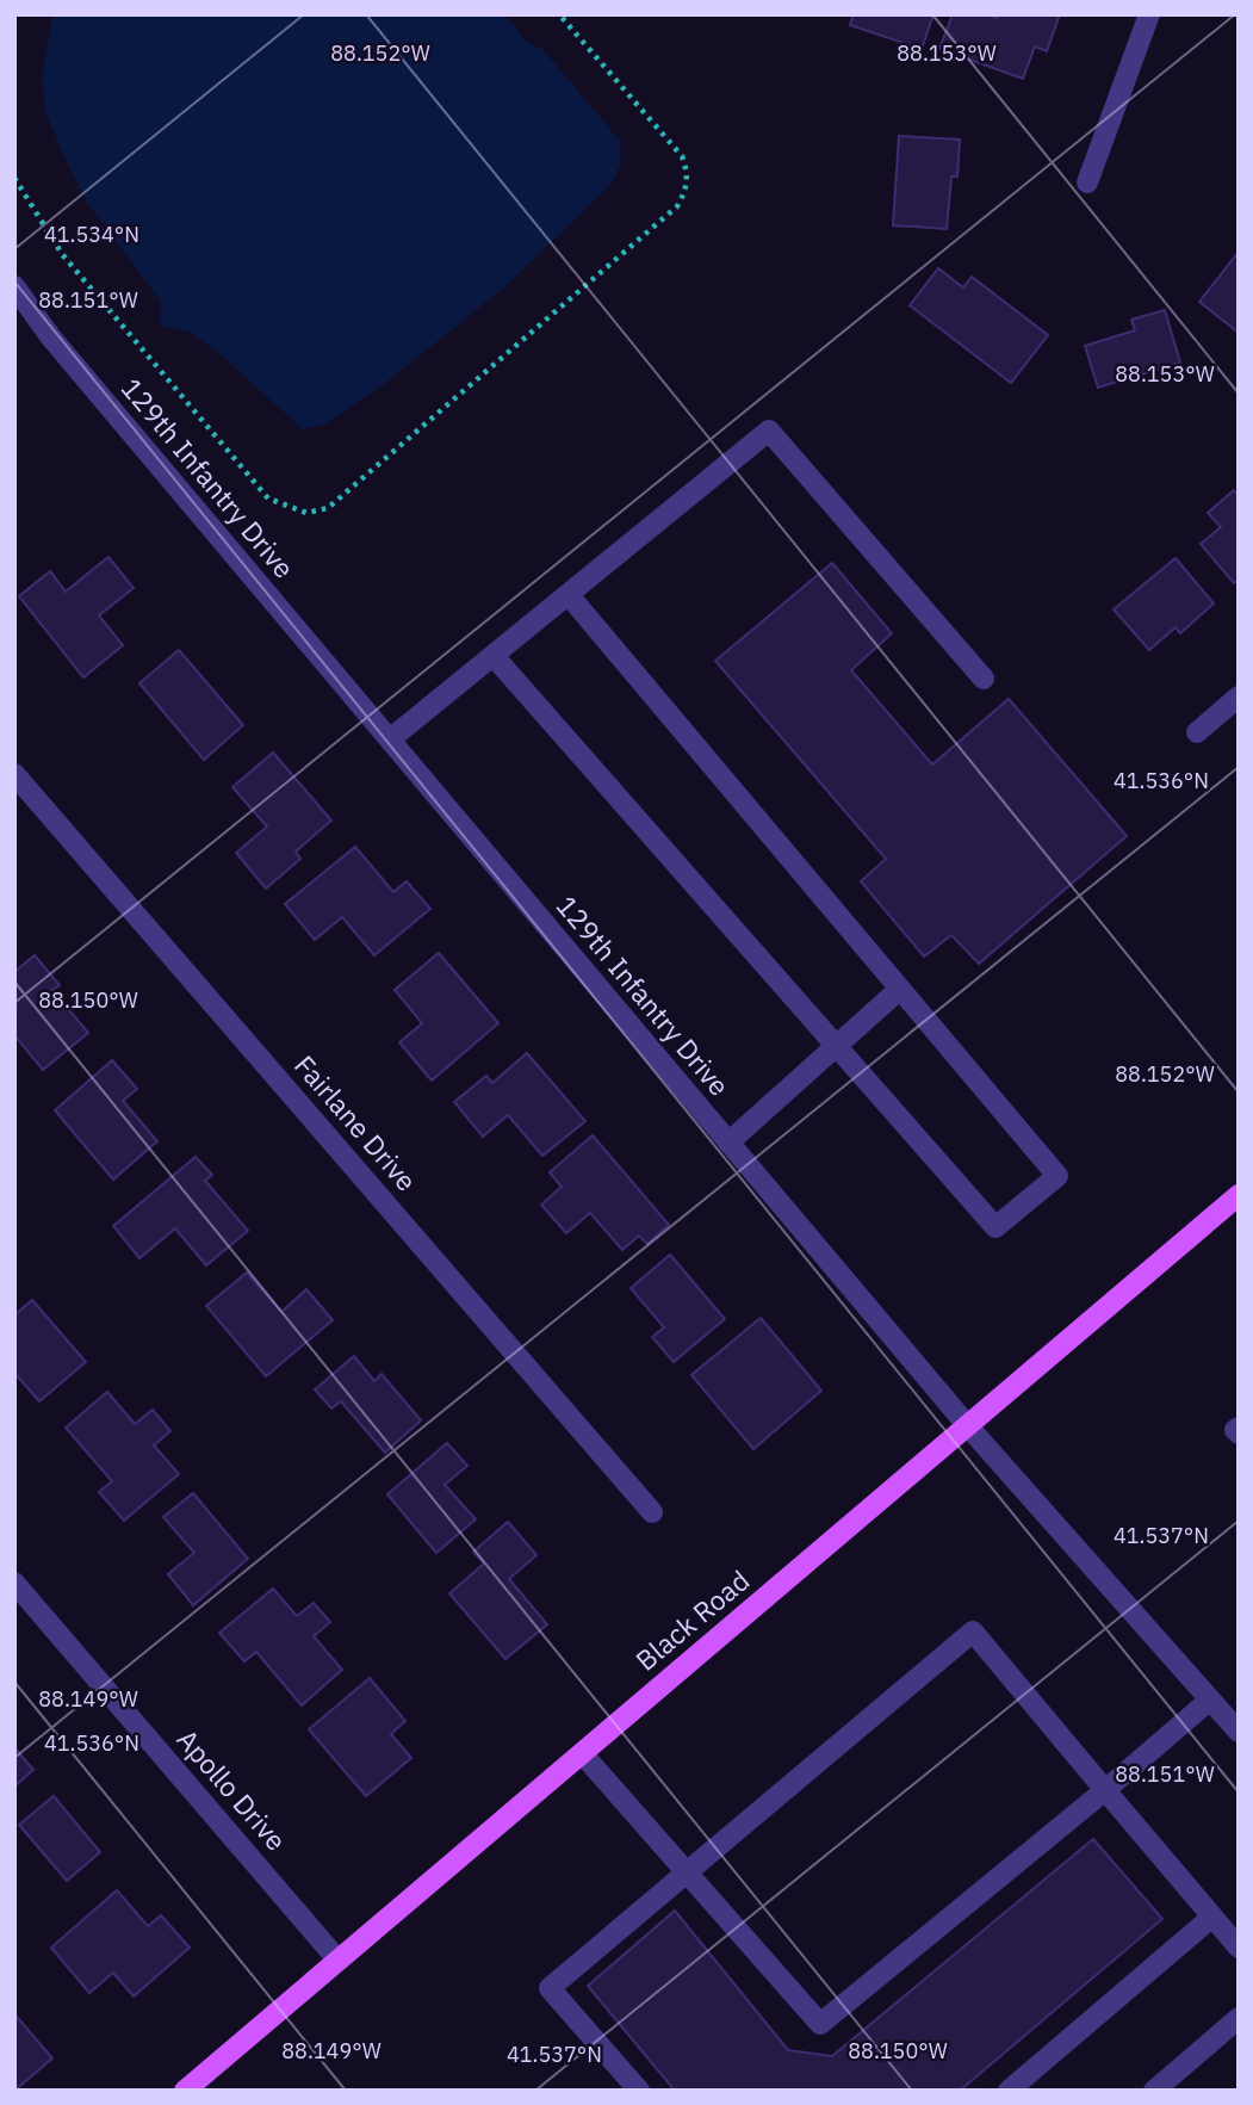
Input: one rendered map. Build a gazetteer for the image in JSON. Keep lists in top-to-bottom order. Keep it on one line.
{"streets":{"main road":["Black Road"],"street":["129th Infantry Drive","Fairlane Drive","Apollo Drive"]},"crossings":[["129th Infantry Drive","Black Road"],["Black Road","Apollo Drive"]],"coordinates":["88.152°W","88.153°W","41.534°N","88.151°W","41.536°N","88.150°W","41.537°N","88.149°W"]}
